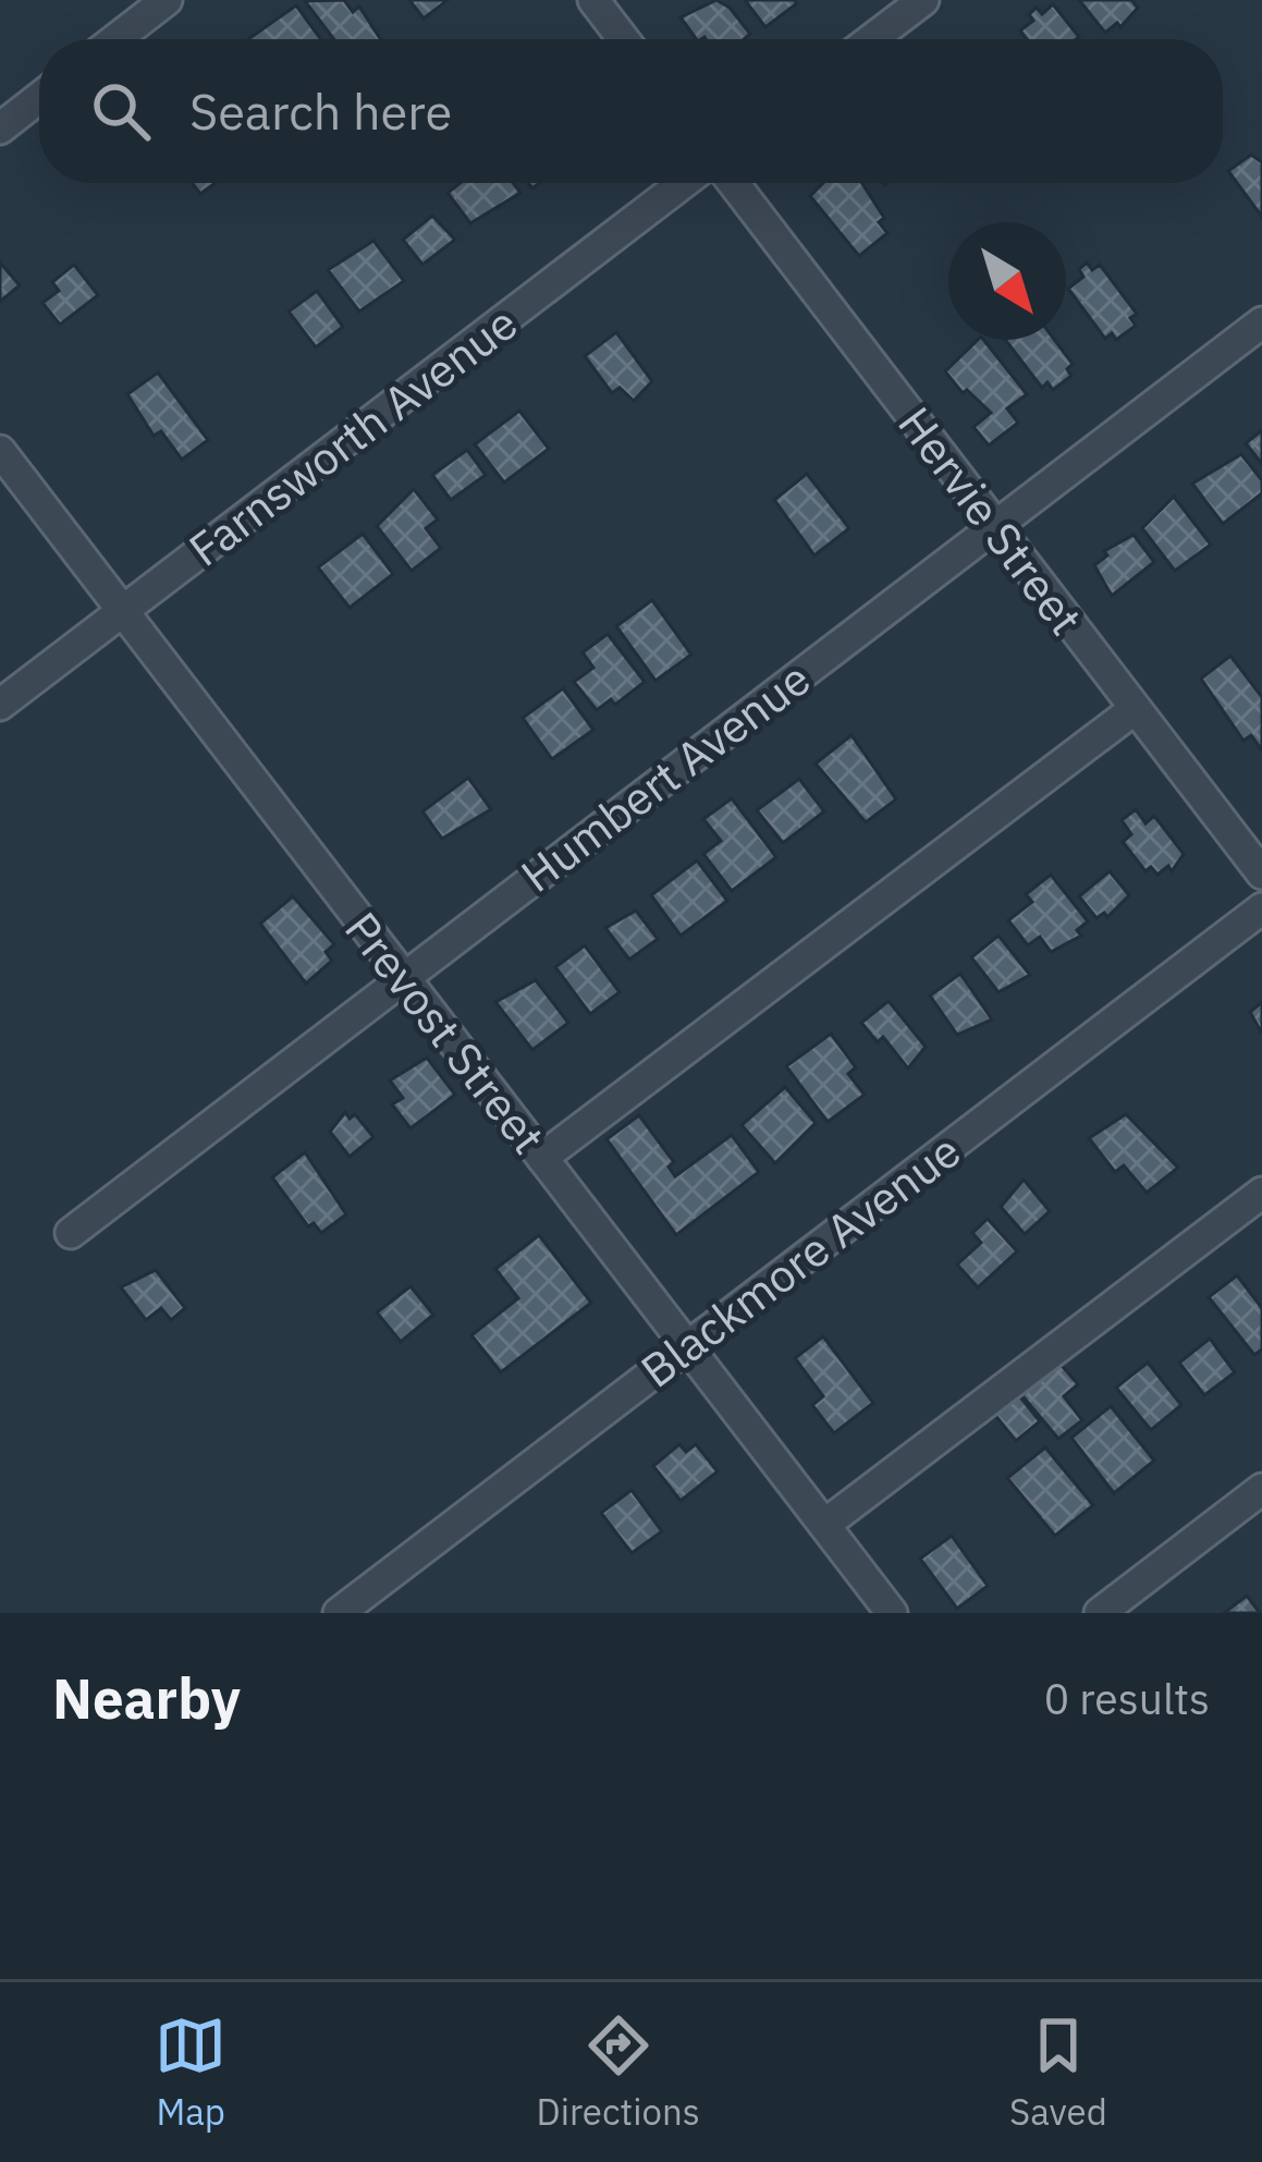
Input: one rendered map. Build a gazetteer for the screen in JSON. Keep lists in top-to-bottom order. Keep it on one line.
{"streets":{"street":["Farnsworth Avenue","Hervie Street","Humbert Avenue","Prevost Street","Blackmore Avenue"]},"crossings":[["Farnsworth Avenue","Prevost Street"],["Hervie Street","Humbert Avenue"],["Humbert Avenue","Prevost Street"],["Prevost Street","Blackmore Avenue"]],"north":"bottom right","page":{"search":"Search here","heading":["Nearby","0 results"],"nav":["Map","Directions","Saved"]}}
